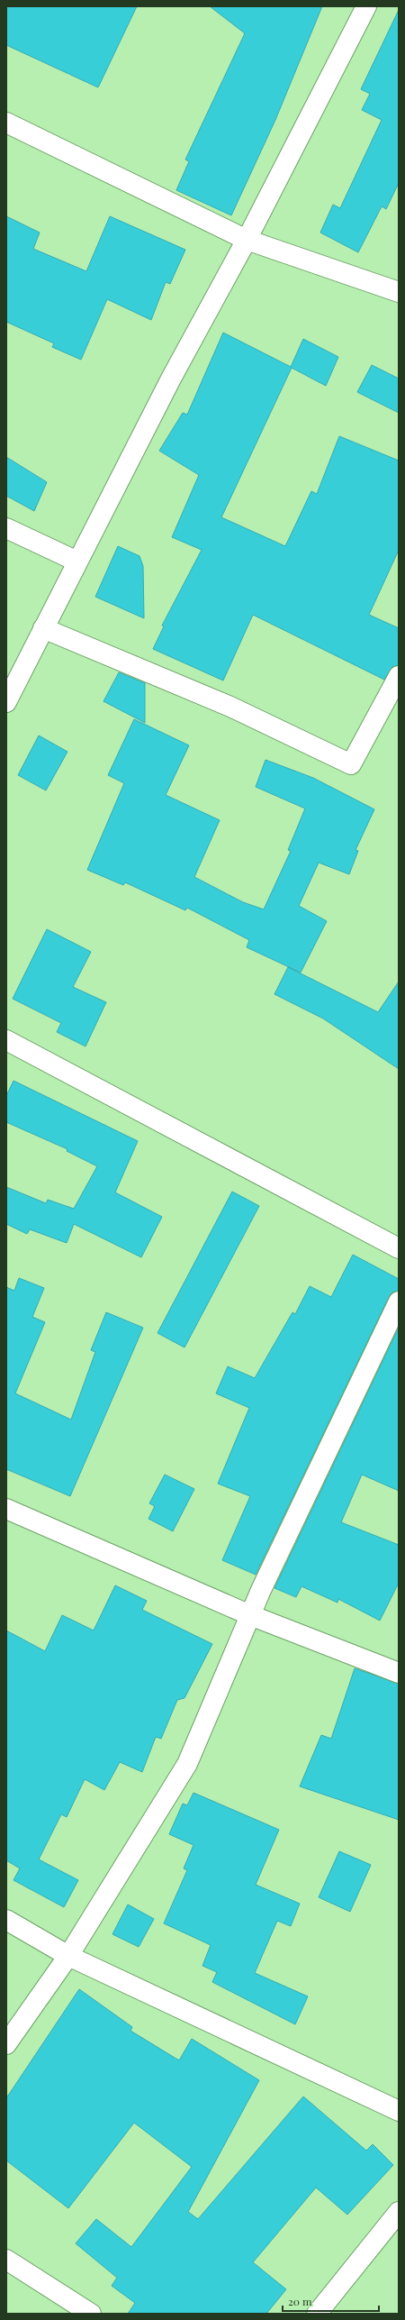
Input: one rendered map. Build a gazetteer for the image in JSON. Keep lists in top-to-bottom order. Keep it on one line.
{"scale_bar":"20 m"}
